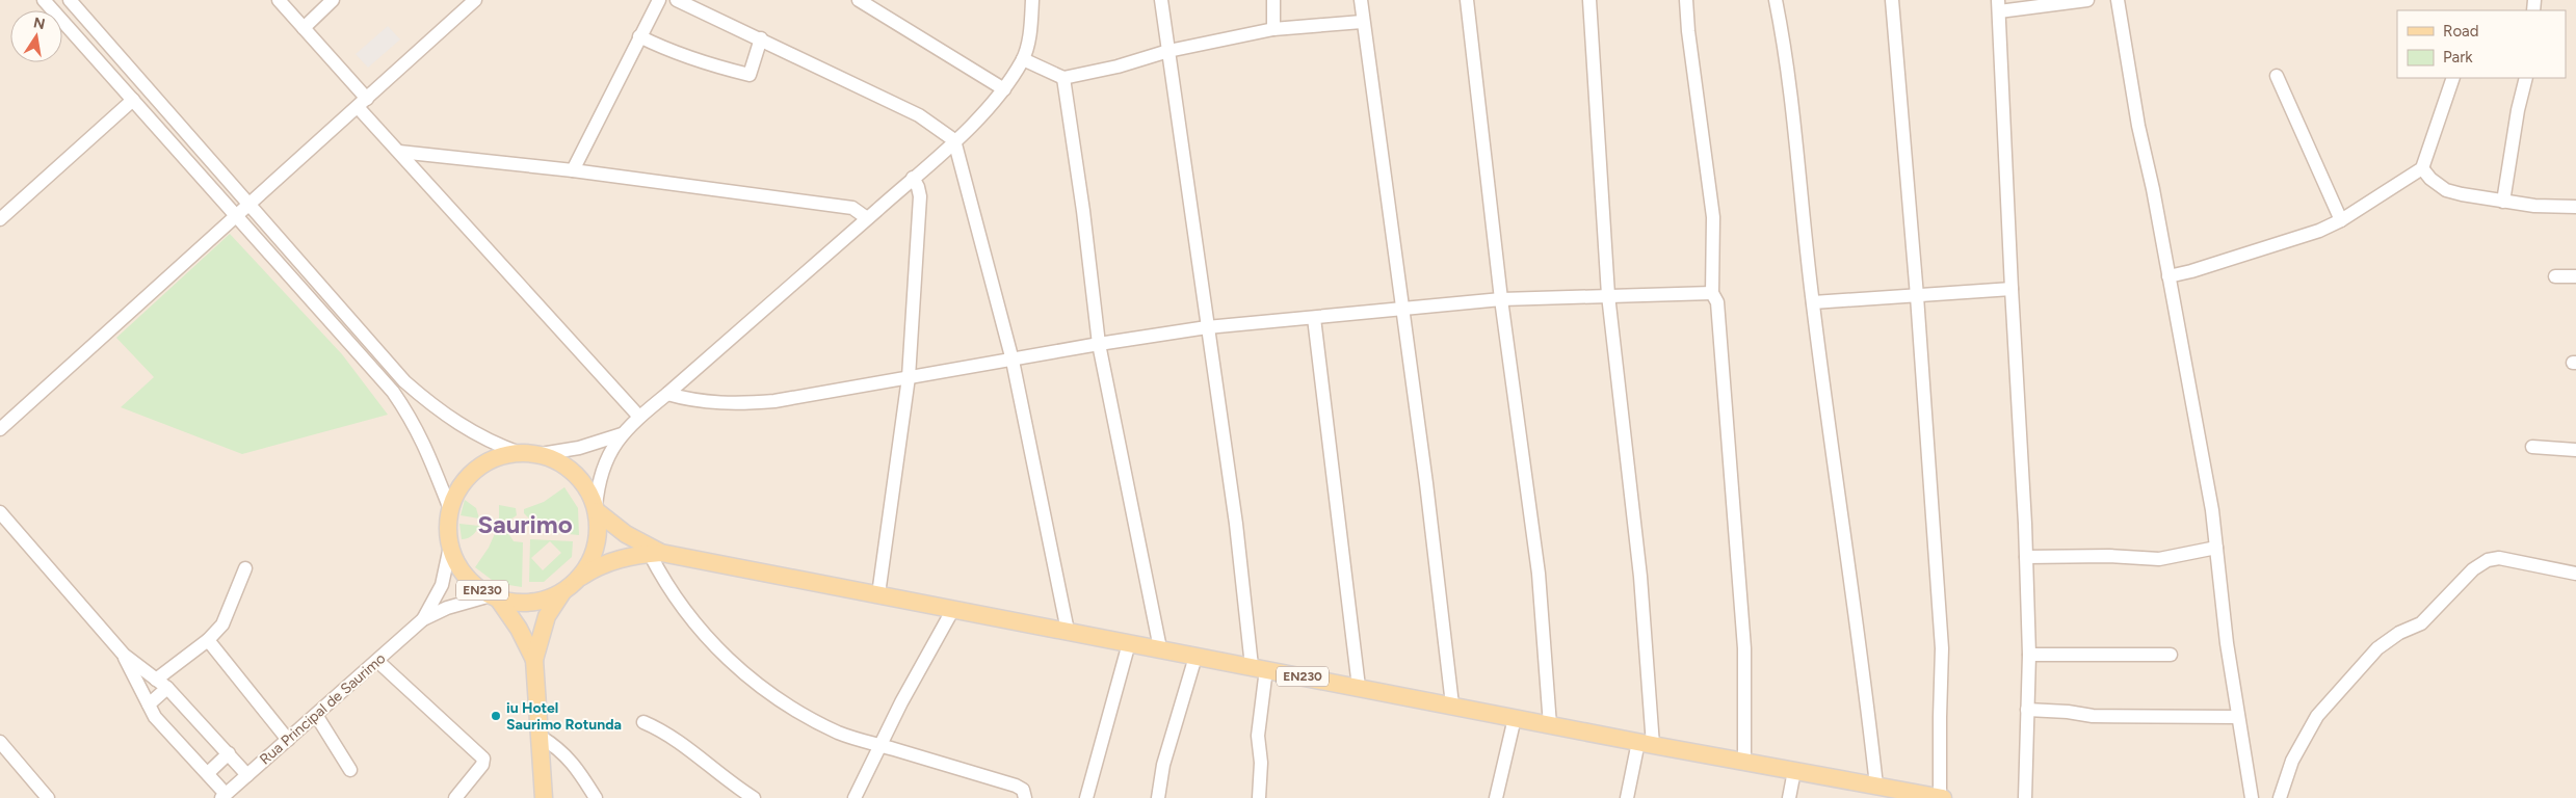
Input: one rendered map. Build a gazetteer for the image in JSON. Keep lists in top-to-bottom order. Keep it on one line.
{"streets":{"main road":["EN230"],"street":["Rua Principal de Saurimo"]},"districts":["Saurimo"],"places":["iu Hotel Saurimo Rotunda"],"legend":["Road","Park"],"north":"top"}
